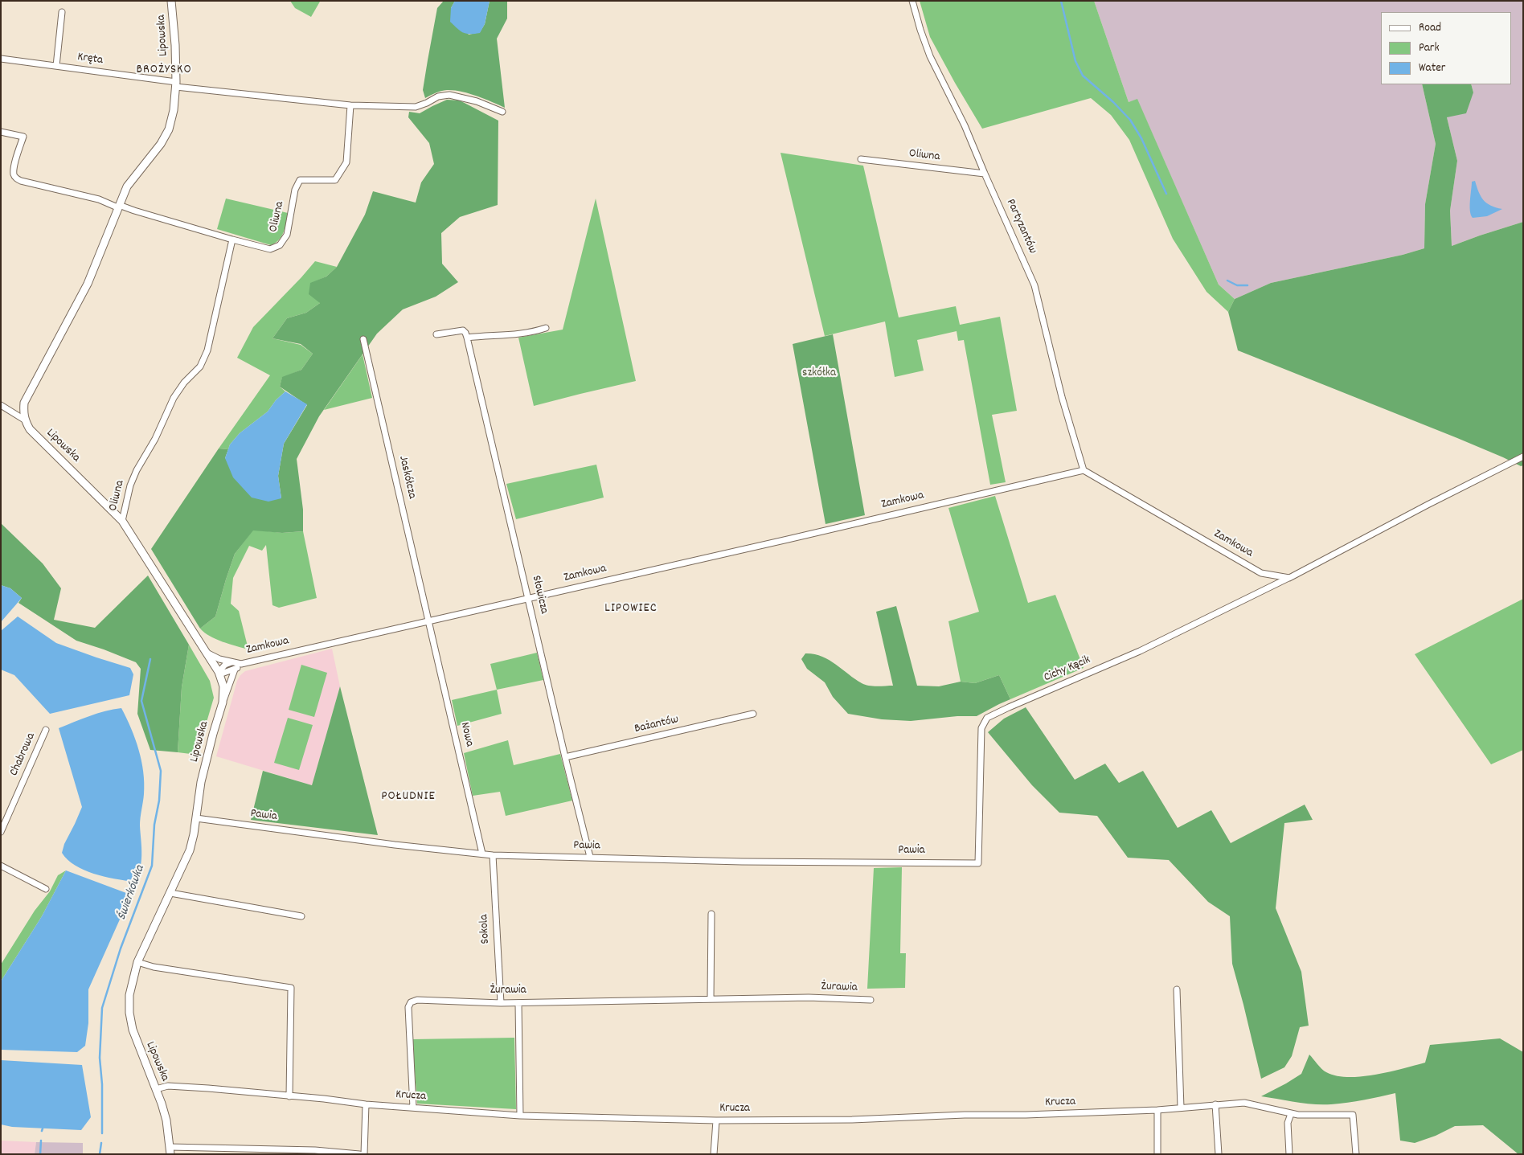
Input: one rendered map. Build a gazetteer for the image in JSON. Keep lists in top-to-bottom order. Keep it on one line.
{"streets":{"street":["Lipowska","Kręta","Oliwna","Partyzantów","Jaskółcza","Zamkowa","Słowicza","Cichy Kącik","Bażantów","Nowa","Chabrowa","Pawia","Sokola","Żurawia","Krucza"]},"crossings":[["Lipowska","Kręta"],["Lipowska","Oliwna"],["Lipowska","Zamkowa"],["Lipowska","Pawia"],["Lipowska","Krucza"],["Kręta","Oliwna"],["Oliwna","Partyzantów"],["Partyzantów","Zamkowa"],["Jaskółcza","Zamkowa"],["Jaskółcza","Nowa"],["Zamkowa","Słowicza"],["Zamkowa","Cichy Kącik"],["Zamkowa","Nowa"],["Słowicza","Bażantów"],["Słowicza","Pawia"],["Cichy Kącik","Pawia"],["Nowa","Pawia"],["Pawia","Sokola"],["Sokola","Żurawia"],["Żurawia","Krucza"]],"districts":["BROŻYSKO","LIPOWIEC","POŁUDNIE"],"water":["Świerkówka"],"parks":["szkółka"],"legend":["Road","Park","Water"]}
